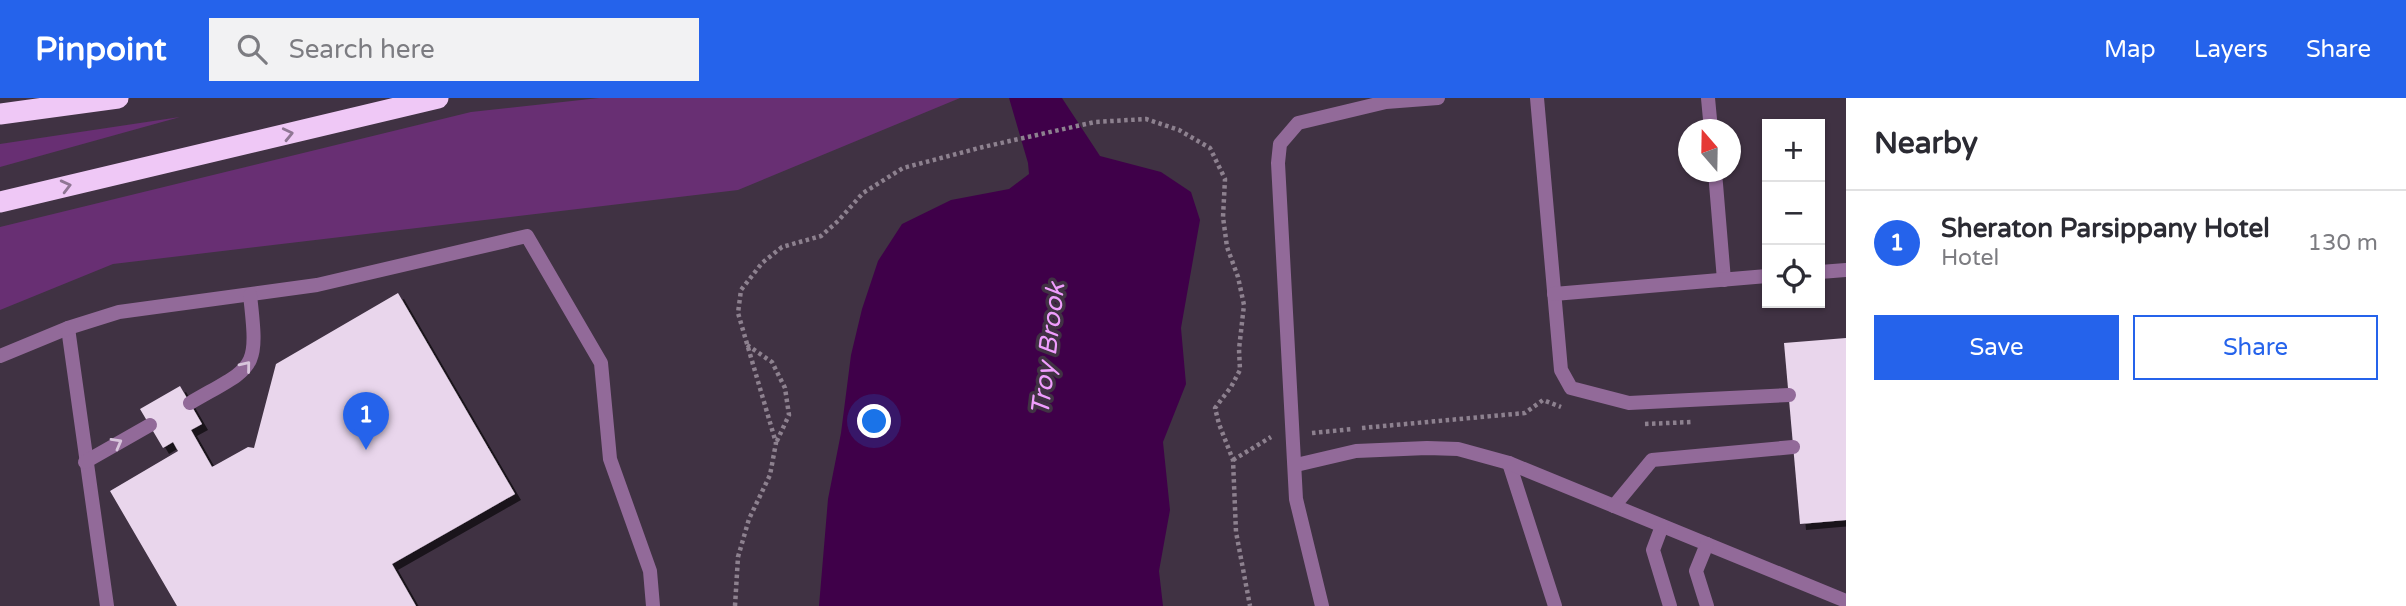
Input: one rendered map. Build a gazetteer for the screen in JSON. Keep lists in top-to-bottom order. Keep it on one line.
{"water":["Troy Brook"],"north":"top","page":{"header":"Pinpoint","search":"Search here","nav":["Map","Layers","Share"],"heading":"Nearby","map_buttons":["+","−"],"list":[{"mark":"1","name":"Sheraton Parsippany Hotel","note":"Hotel","value":"130 m"}],"buttons":["Save","Share"],"pins":"1"}}
